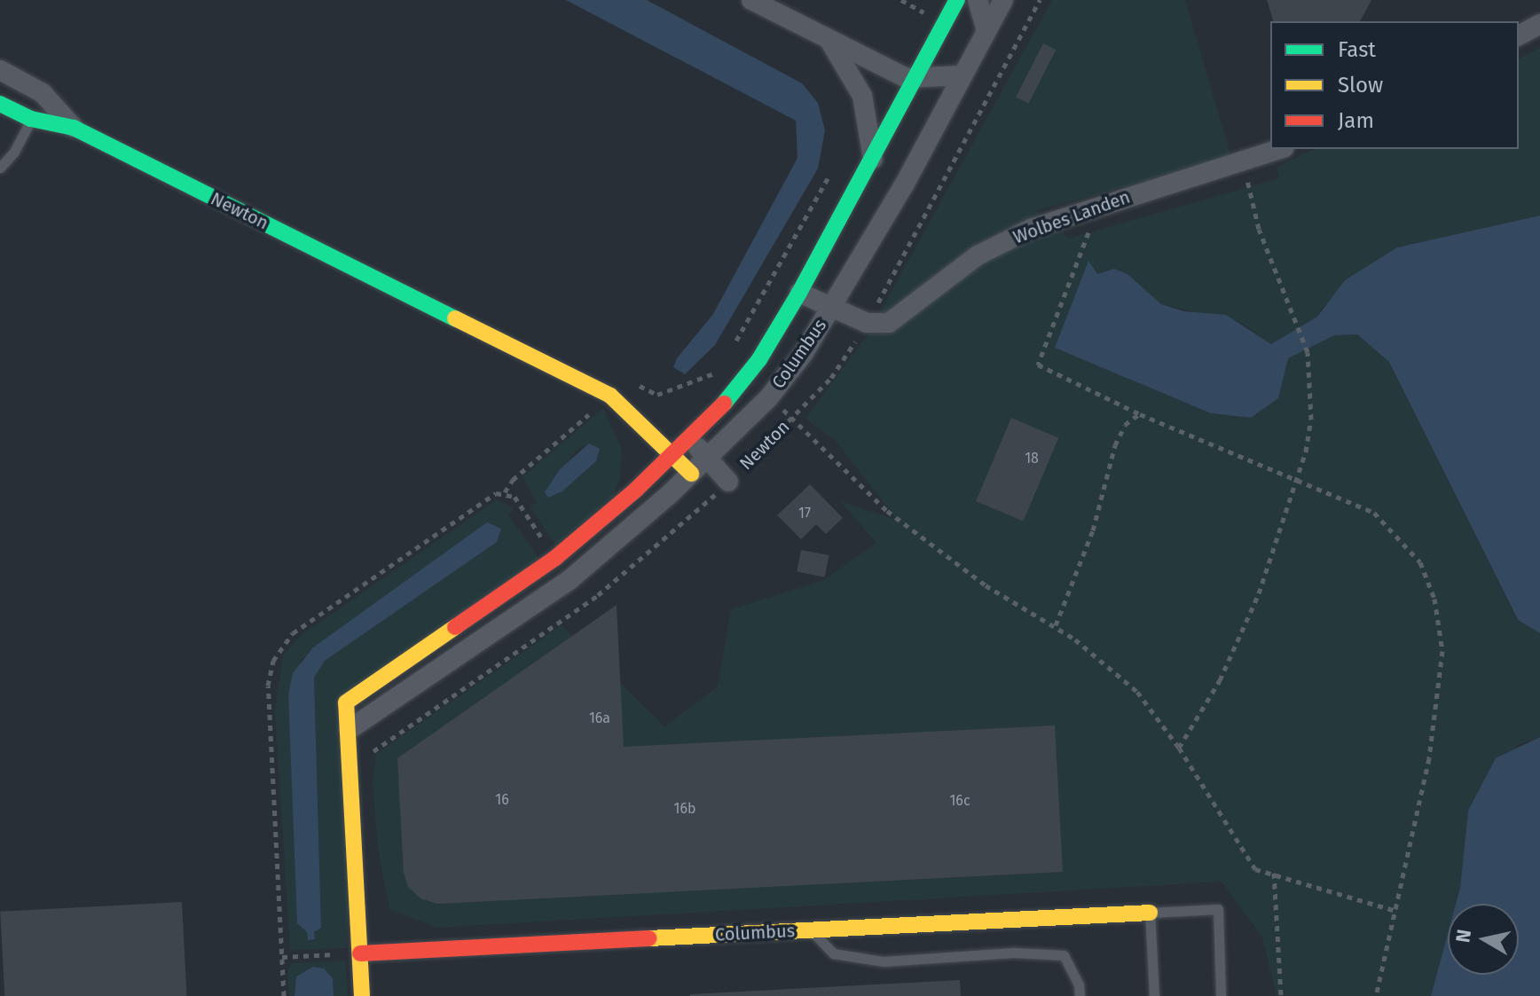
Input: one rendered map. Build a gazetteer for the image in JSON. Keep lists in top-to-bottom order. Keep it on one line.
{"streets":{"street":["Newton","Wolbes Landen","Columbus"]},"crossings":[["Newton","Wolbes Landen"],["Newton","Columbus"]],"house_numbers":["18","17","16a","16","16c","16b"],"legend":["Fast","Slow","Jam"],"north":"left"}
